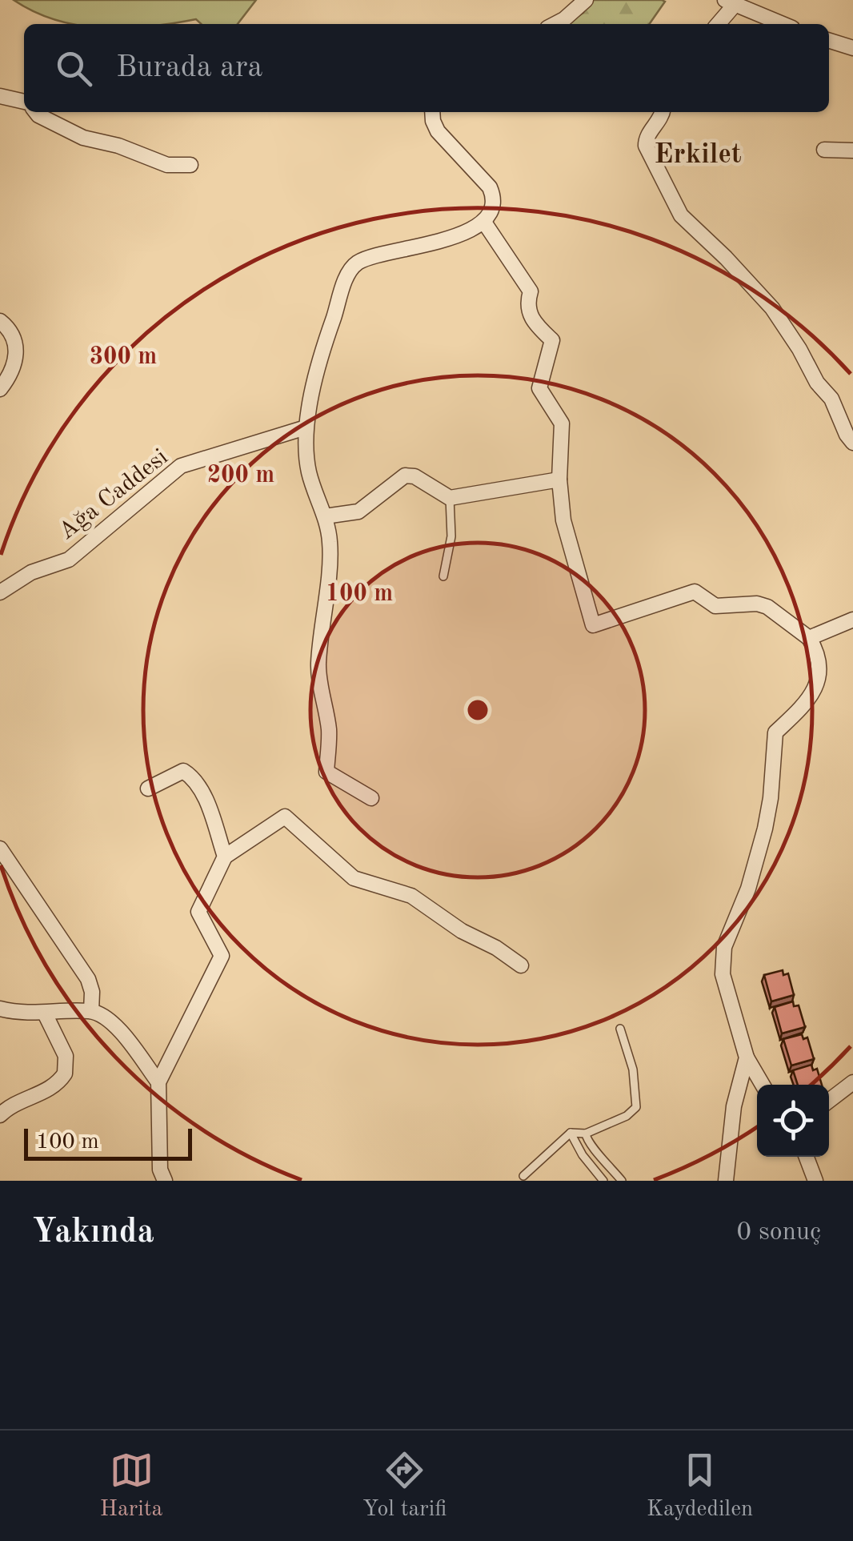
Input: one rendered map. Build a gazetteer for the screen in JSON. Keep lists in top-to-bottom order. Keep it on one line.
{"streets":{"street":["Ağa Caddesi"]},"districts":["Erkilet"],"scale_bar":"100 m","page":{"search":"Burada ara","scale":"100 m","heading":["Yakında","0 sonuç"],"nav":["Harita","Yol tarifi","Kaydedilen"]},"rings":["300 m","200 m","100 m"]}
